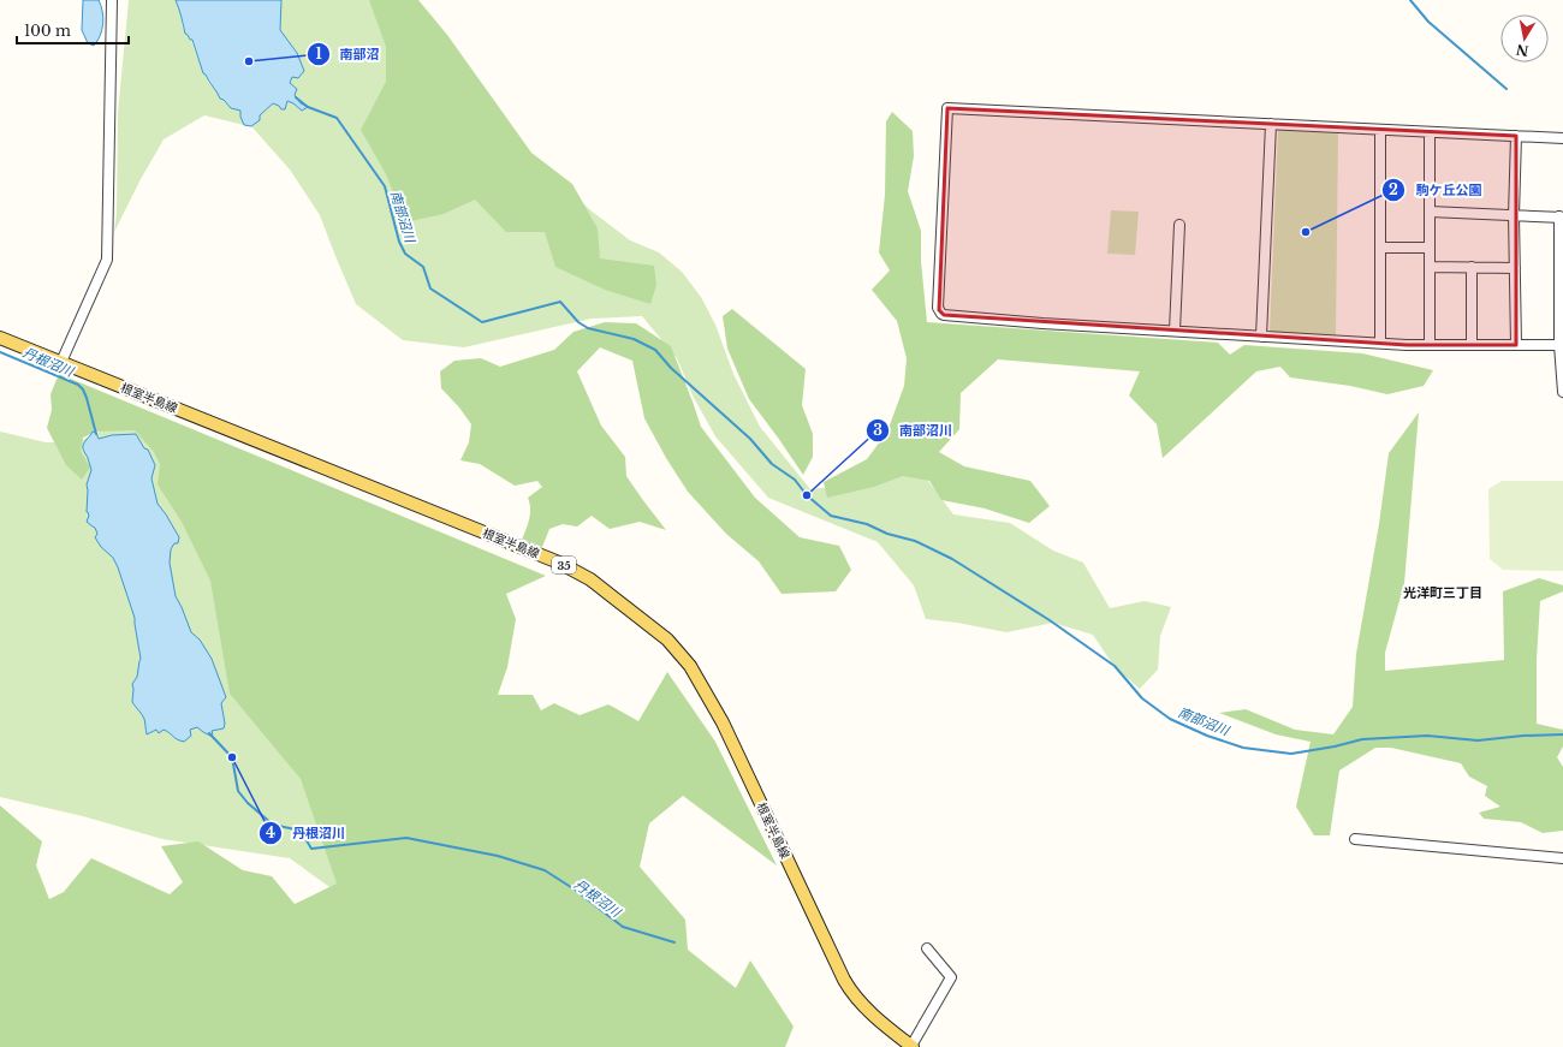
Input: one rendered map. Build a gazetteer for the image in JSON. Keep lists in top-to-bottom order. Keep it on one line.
{"streets":{"main road":["根室半島線","35"]},"districts":["光洋町三丁目"],"water":["南部沼川","丹根沼川"],"places":["南部沼","駒ケ丘公園","南部沼川","丹根沼川"],"scale_bar":"100 m","north":"bottom"}
